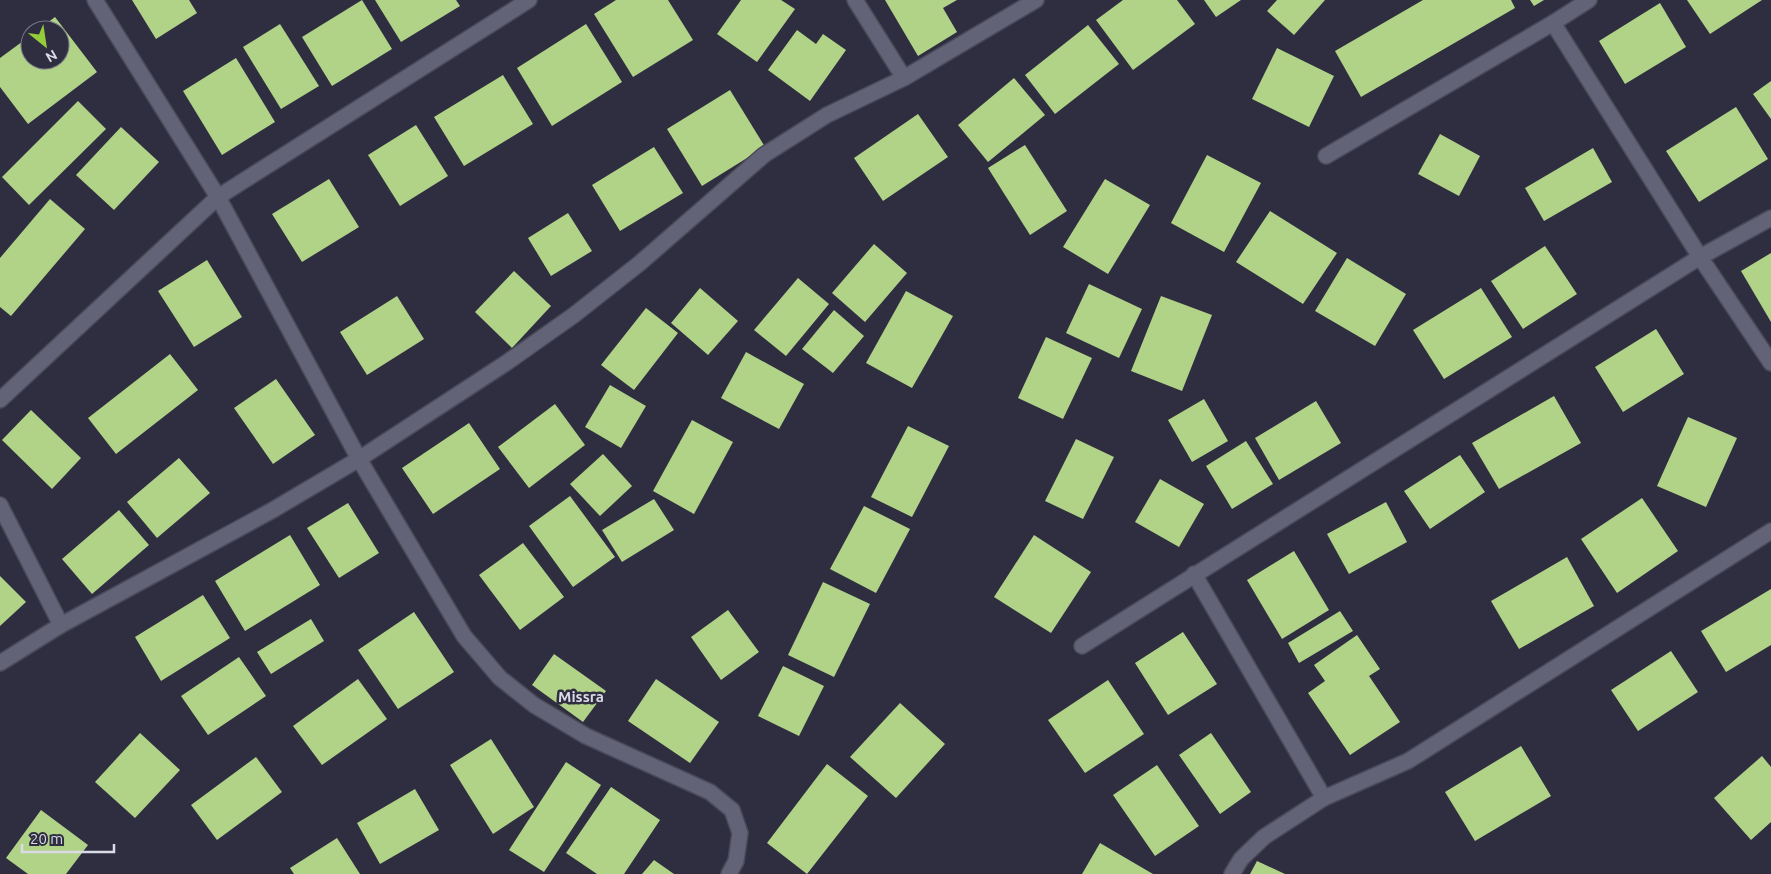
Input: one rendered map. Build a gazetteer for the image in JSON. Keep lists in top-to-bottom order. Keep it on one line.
{"districts":["Missra"],"scale_bar":"20 m","north":"bottom right"}
